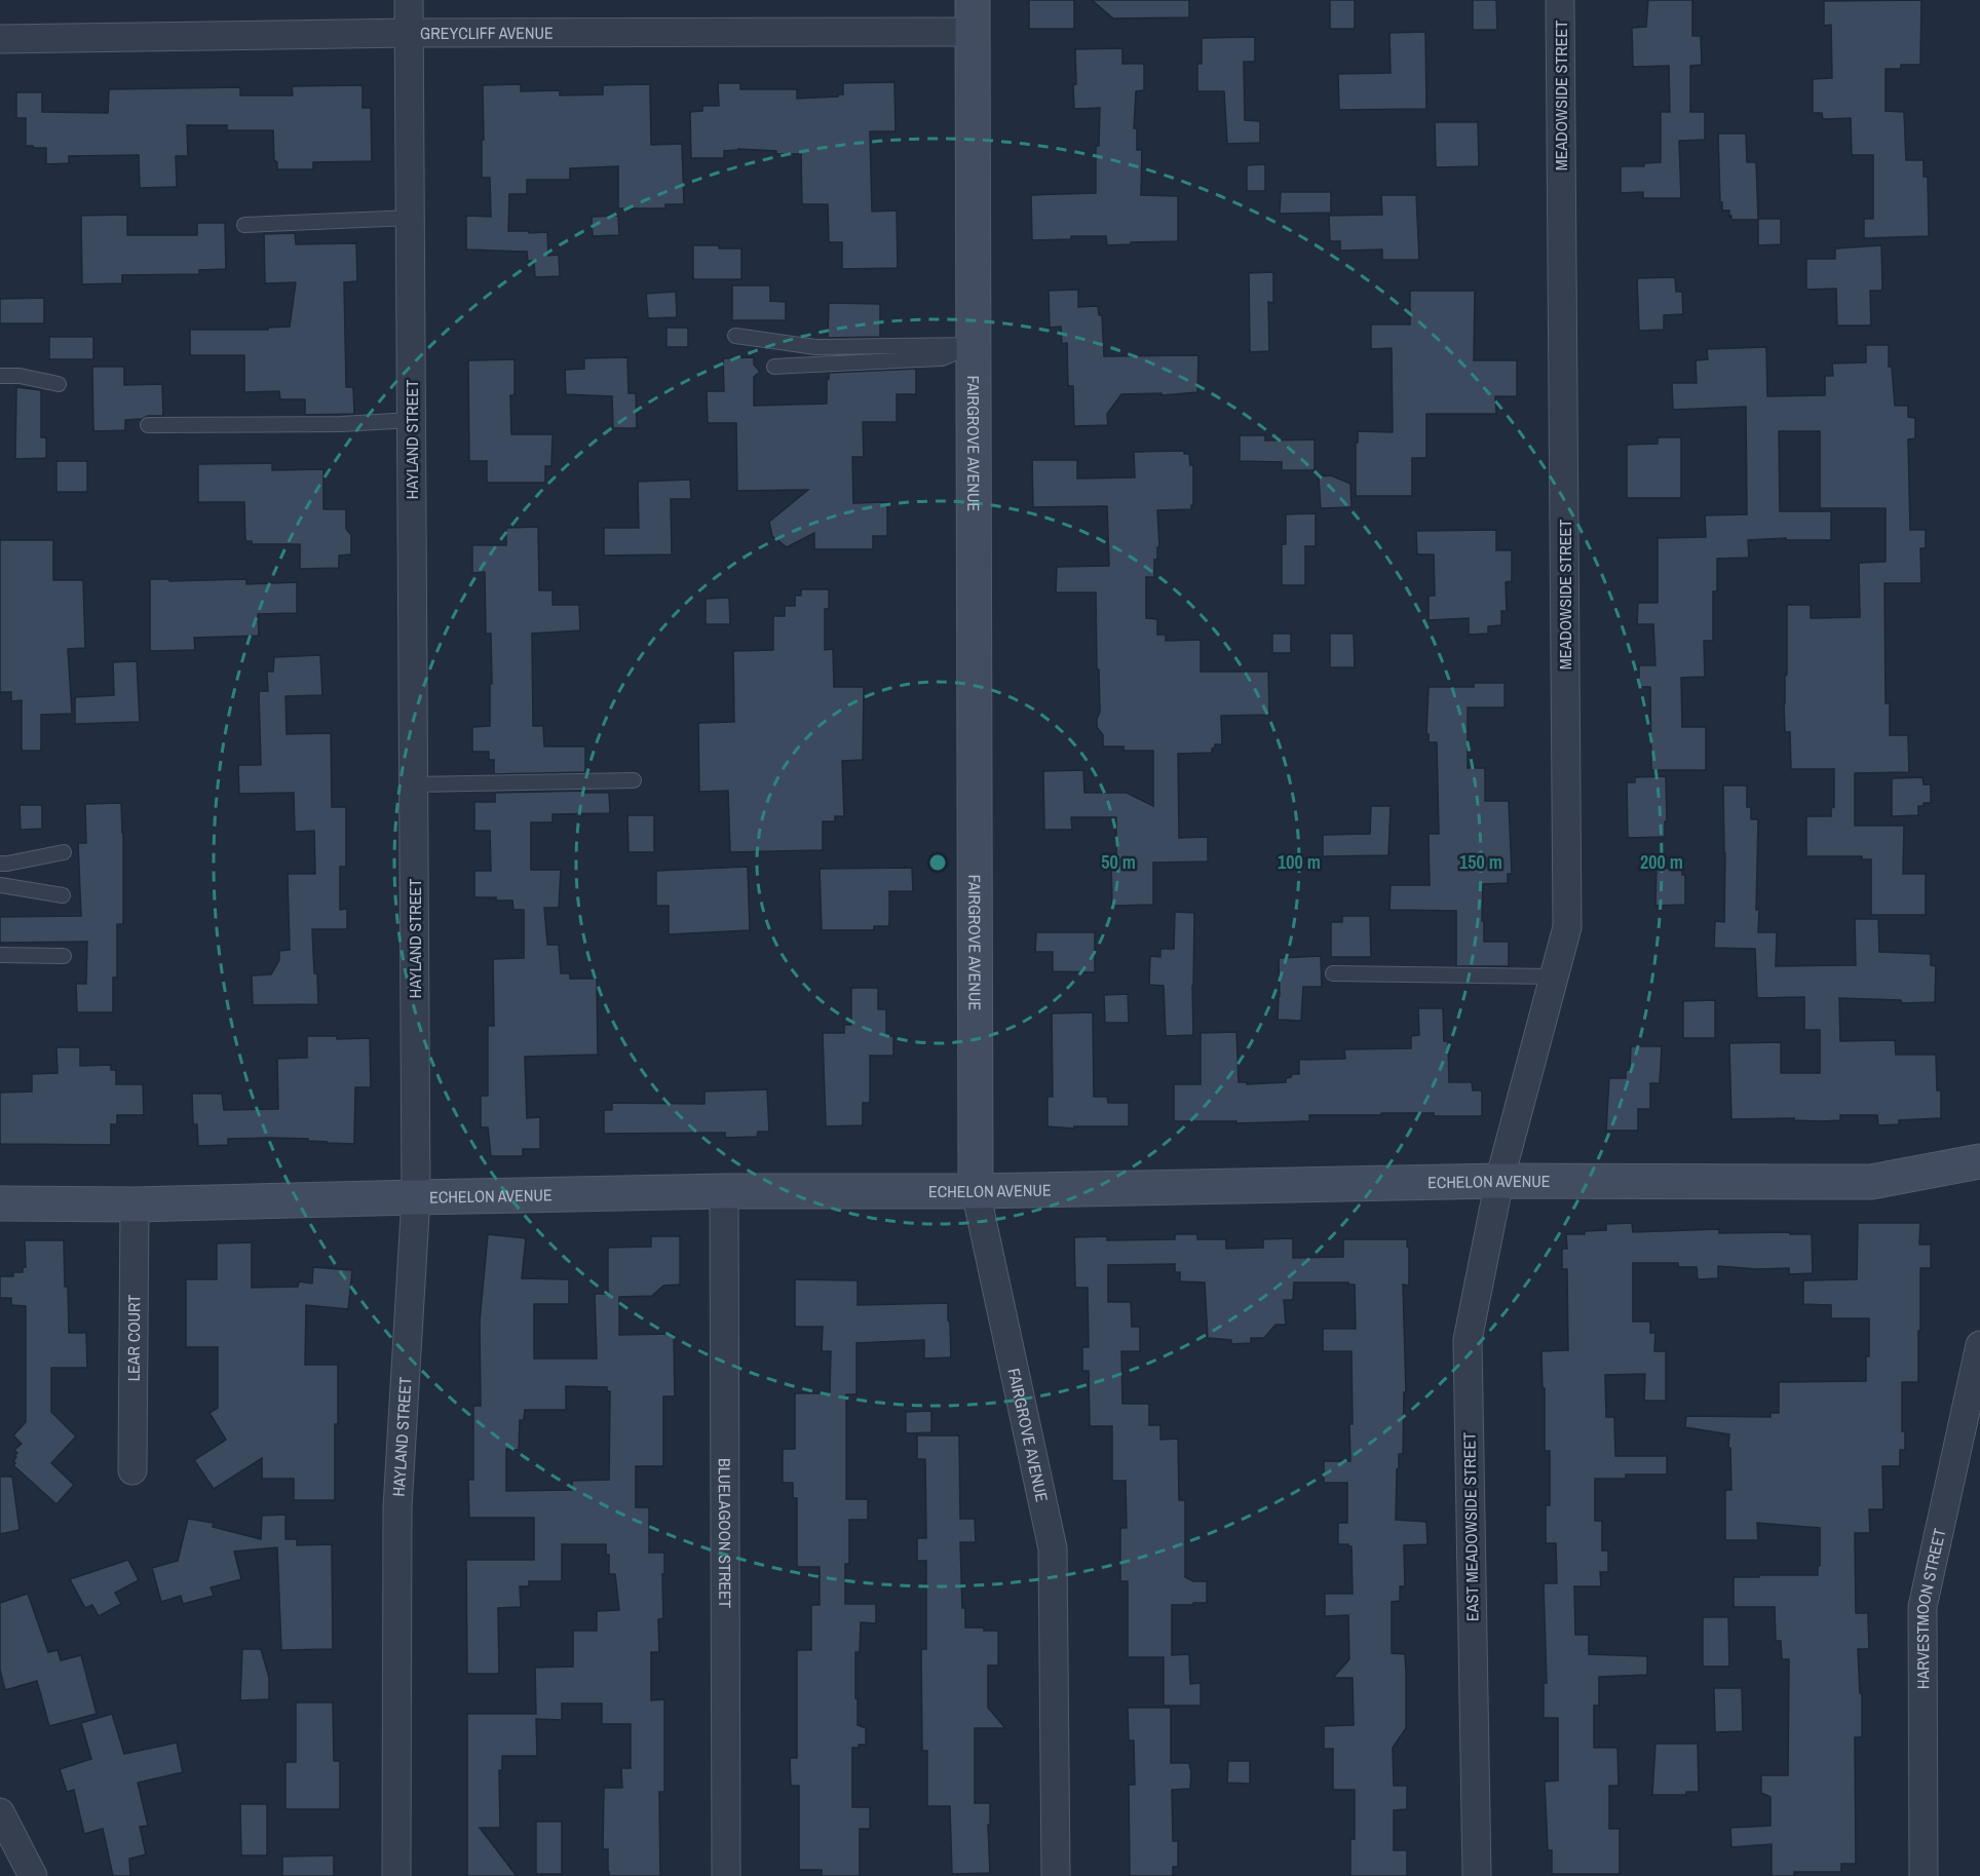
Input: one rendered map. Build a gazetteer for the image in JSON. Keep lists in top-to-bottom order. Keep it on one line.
{"streets":{"street":["GREYCLIFF AVENUE","MEADOWSIDE STREET","HAYLAND STREET","FAIRGROVE AVENUE","ECHELON AVENUE","LEAR COURT","EAST MEADOWSIDE STREET","BLUELAGOON STREET","HARVESTMOON STREET"]},"crossings":[["GREYCLIFF AVENUE","HAYLAND STREET"],["GREYCLIFF AVENUE","FAIRGROVE AVENUE"],["MEADOWSIDE STREET","ECHELON AVENUE"],["MEADOWSIDE STREET","EAST MEADOWSIDE STREET"],["HAYLAND STREET","ECHELON AVENUE"],["FAIRGROVE AVENUE","ECHELON AVENUE"],["ECHELON AVENUE","LEAR COURT"],["ECHELON AVENUE","EAST MEADOWSIDE STREET"],["ECHELON AVENUE","BLUELAGOON STREET"]],"rings":["50 m","100 m","150 m","200 m"]}
